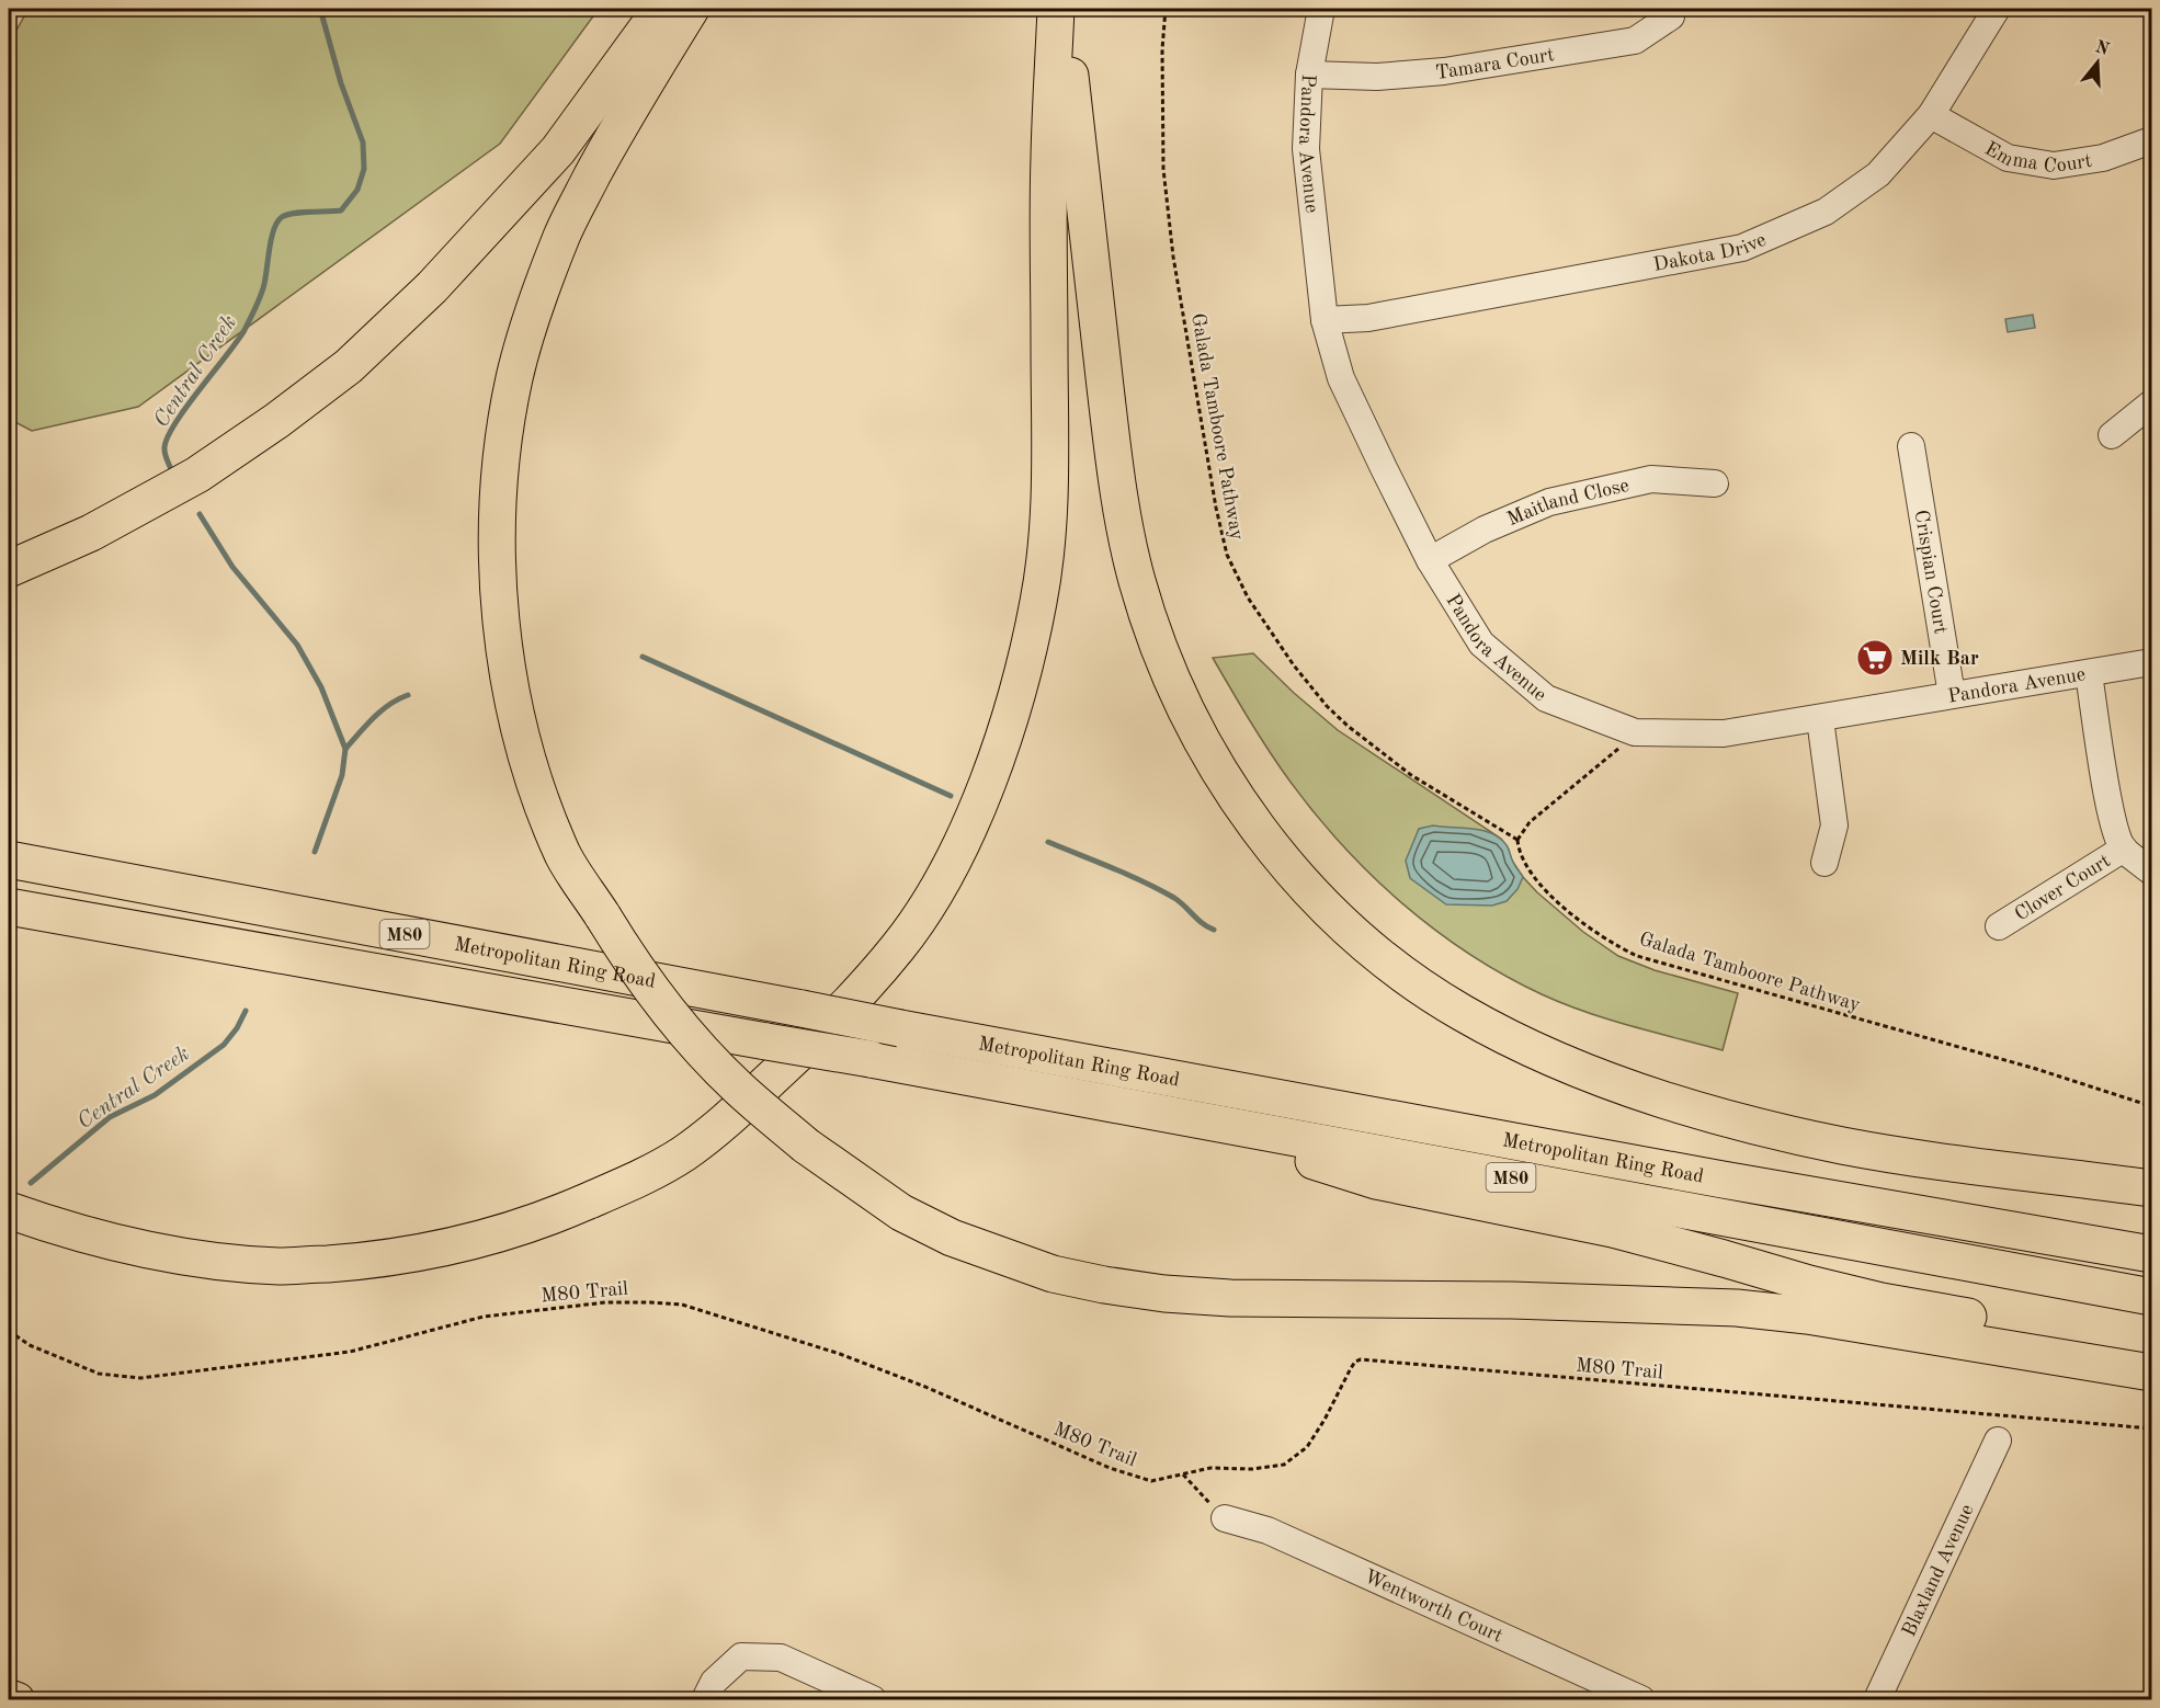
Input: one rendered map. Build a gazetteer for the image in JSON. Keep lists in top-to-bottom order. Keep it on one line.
{"streets":{"highway":["M80","Metropolitan Ring Road"],"street":["Tamara Court","Pandora Avenue","Emma Court","Dakota Drive","Maitland Close","Crispian Court","Clover Court","Blaxland Avenue","Wentworth Court"],"path":["Galada Tamboore Pathway","M80 Trail"]},"crossings":[["Tamara Court","Pandora Avenue"],["Pandora Avenue","Dakota Drive"],["Pandora Avenue","Maitland Close"],["Pandora Avenue","Crispian Court"],["Emma Court","Dakota Drive"]],"water":["Central Creek"],"places":{"supermarket":["Milk Bar"]},"north":"top"}
